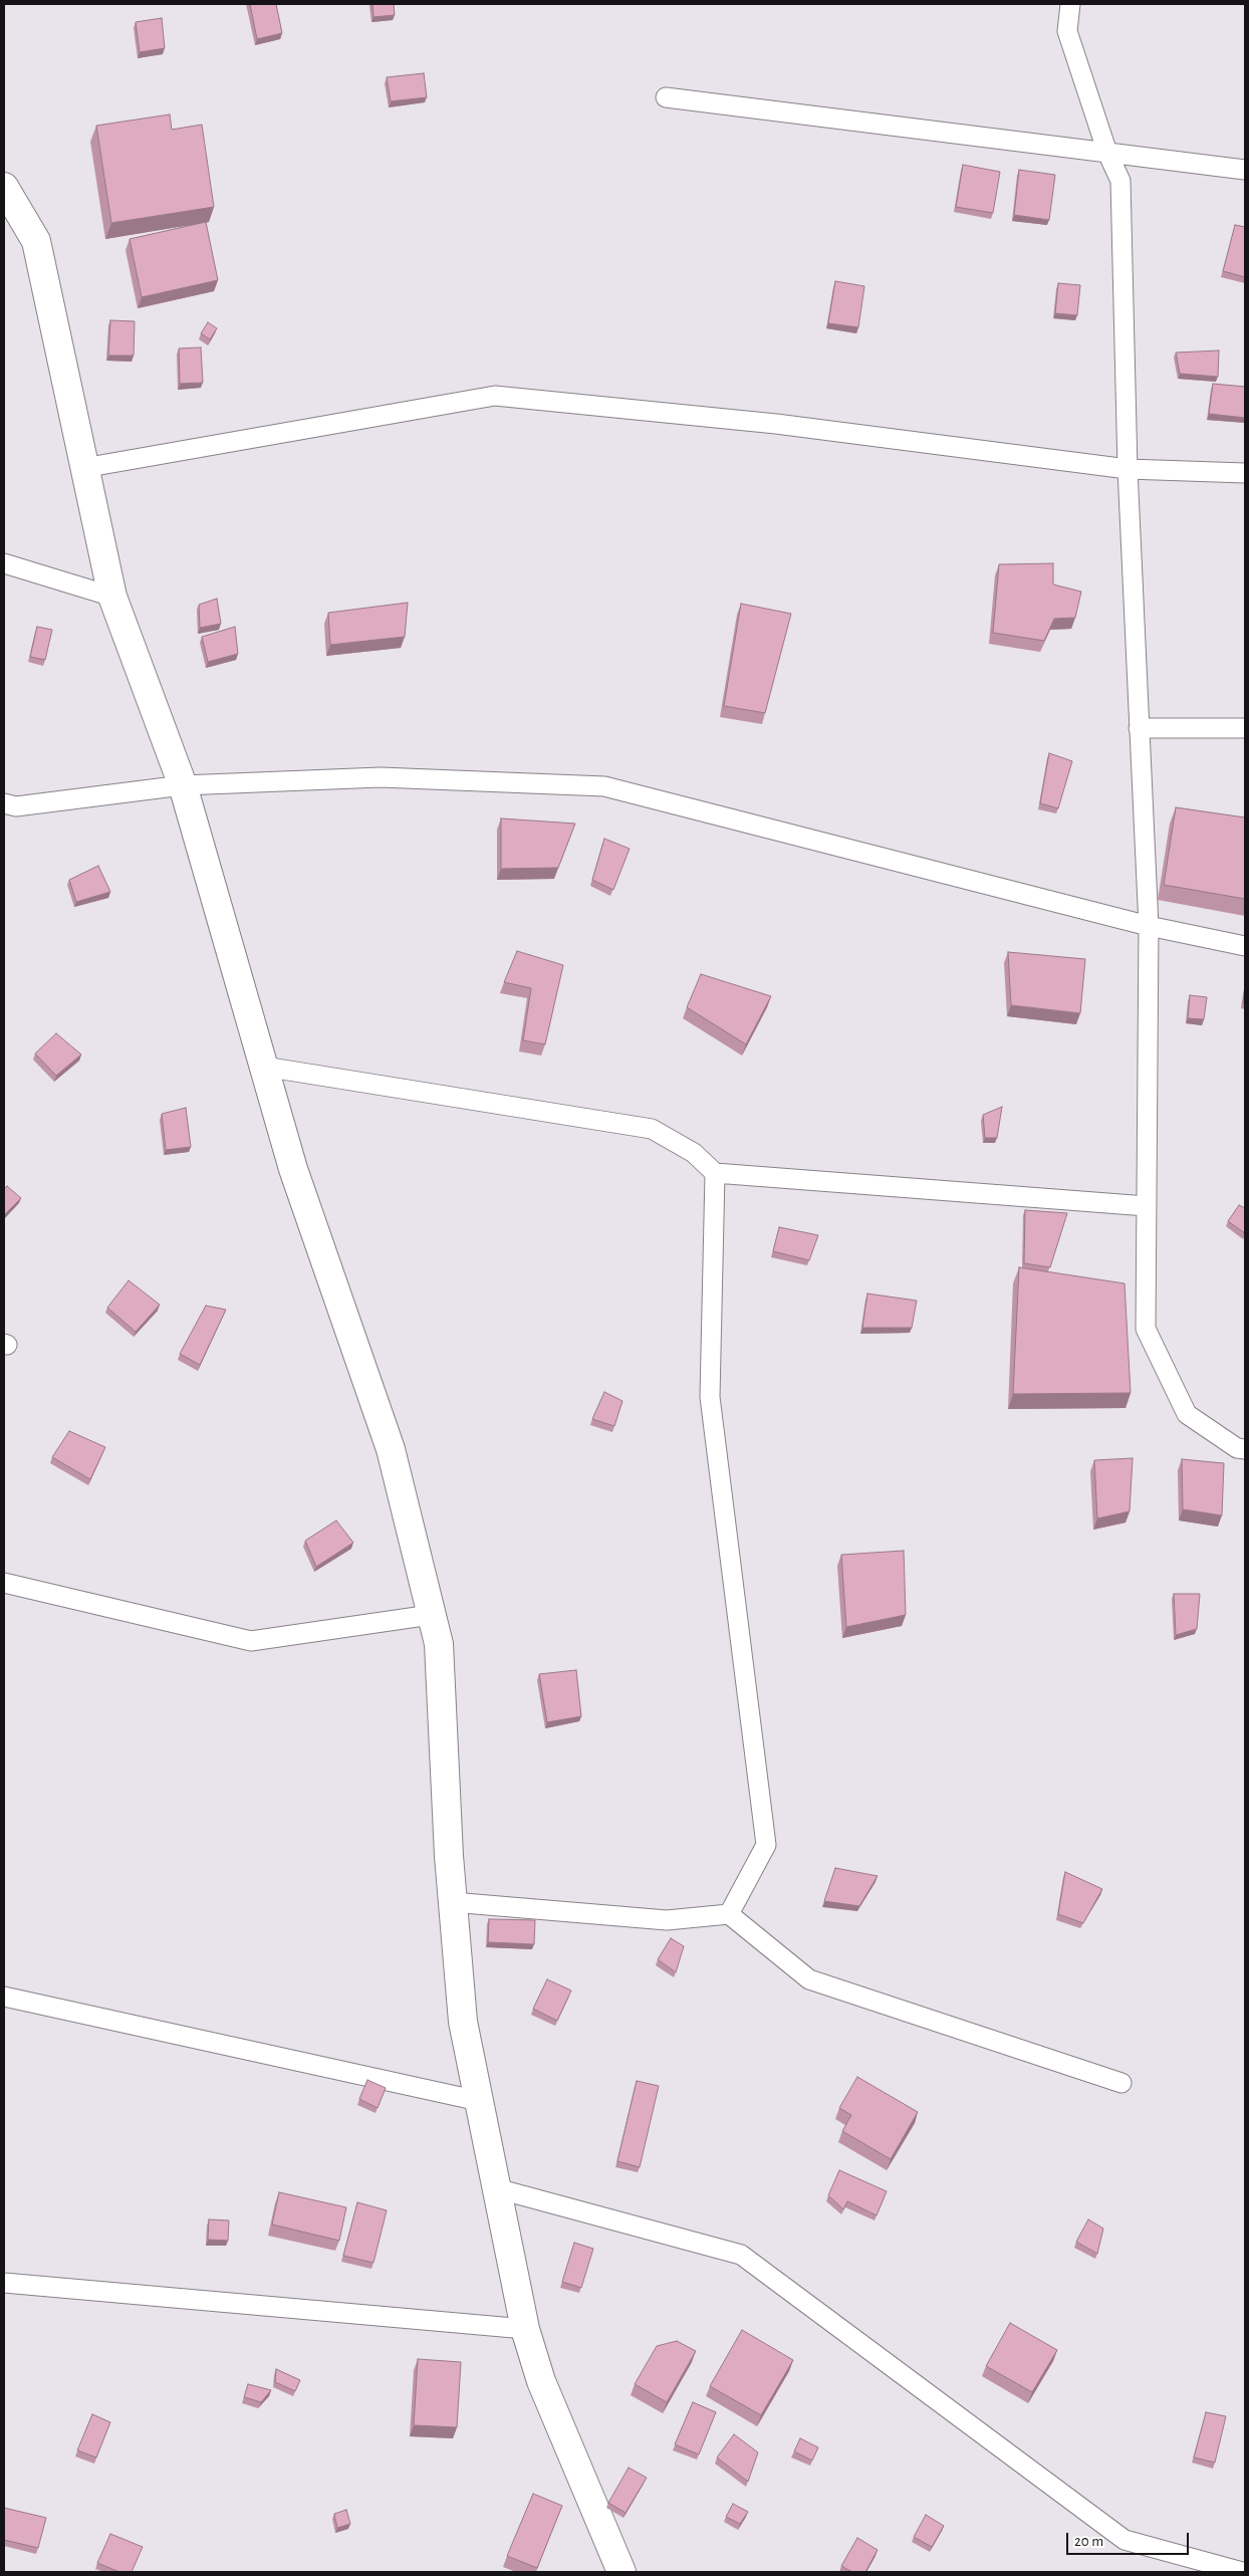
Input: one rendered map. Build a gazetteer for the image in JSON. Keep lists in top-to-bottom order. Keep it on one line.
{"scale_bar":"20 m"}
